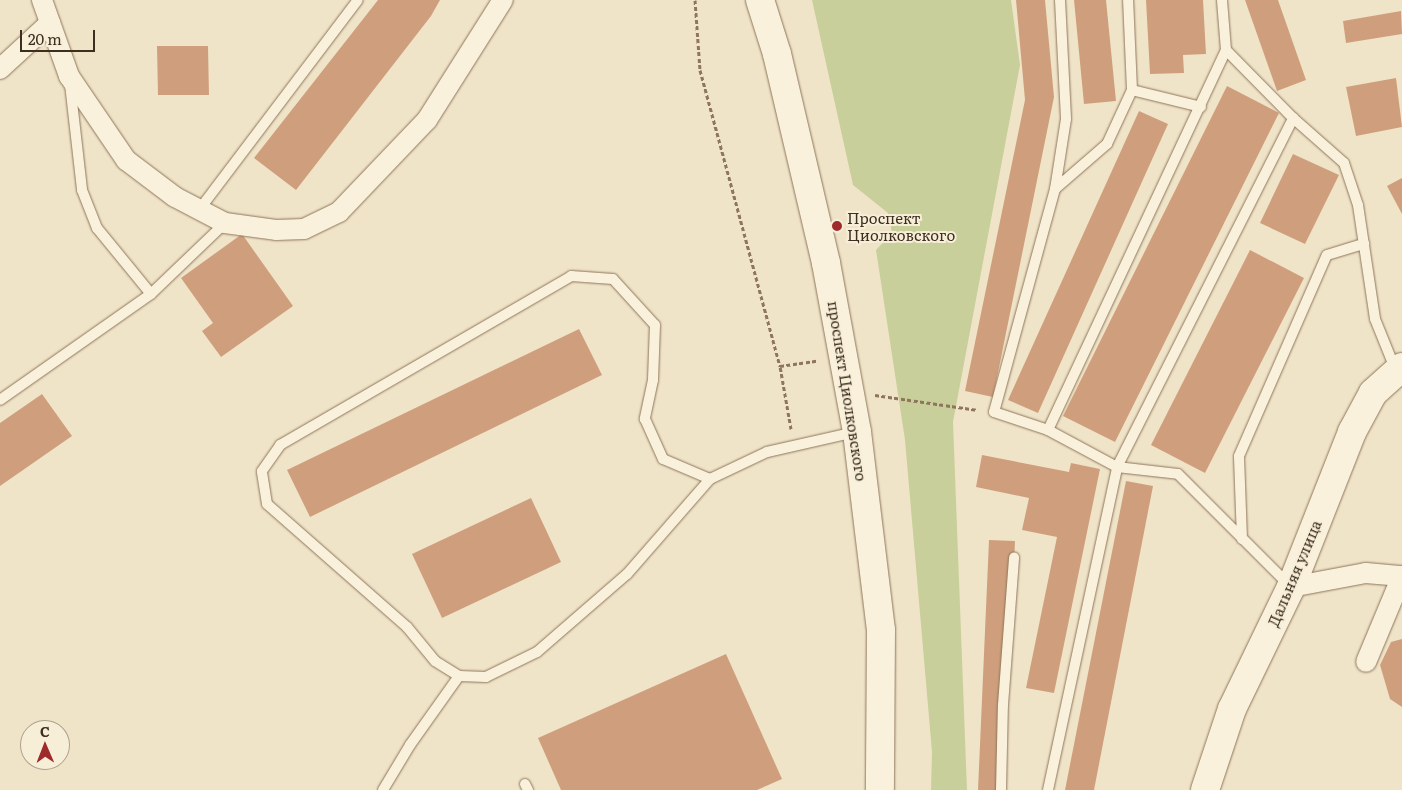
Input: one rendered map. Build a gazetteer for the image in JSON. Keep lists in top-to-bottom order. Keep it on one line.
{"streets":{"main road":["проспект Циолковского","Дальняя улица"]},"places":["Проспект Циолковского"],"scale_bar":"20 m","north":"top"}
